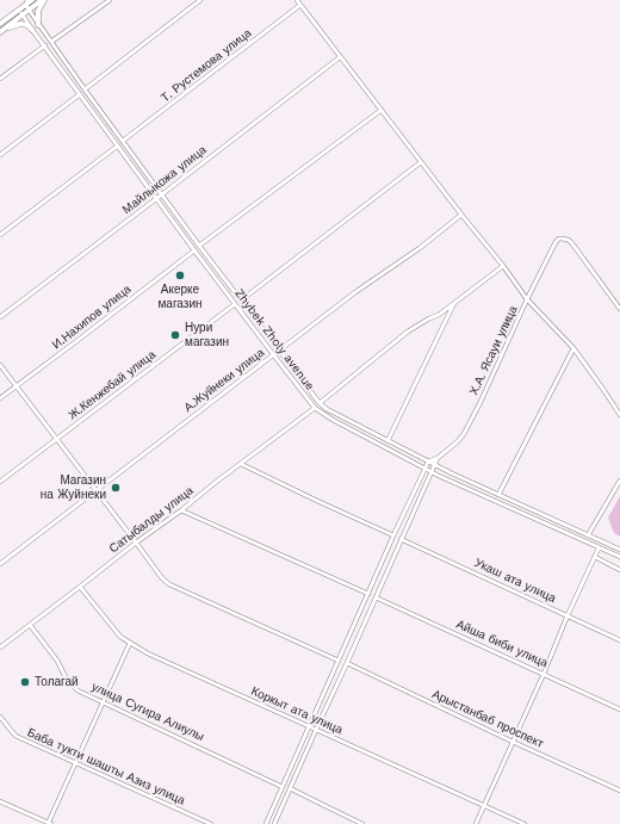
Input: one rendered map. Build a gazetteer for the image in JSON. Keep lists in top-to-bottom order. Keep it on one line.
{"streets":{"street":["Т. Рустемова улица","Майлыкожа улица","И.Нахипов улица","Zhybek Zholy avenue","Х.А. Ясауи улица","А.Жуйнеки улица","Ж.Кенжебай улица","Сатыбалды улица","Укаш ата улица","Айша биби улица","Коркыт ата улица","улица Сугира Алиулы","Арыстанбаб проспект","Баба тукти шашты Азиз улица"]},"crossings":[["Т. Рустемова улица","Zhybek Zholy avenue"],["Майлыкожа улица","Zhybek Zholy avenue"],["И.Нахипов улица","Zhybek Zholy avenue"],["Zhybek Zholy avenue","Х.А. Ясауи улица"],["Zhybek Zholy avenue","А.Жуйнеки улица"],["Zhybek Zholy avenue","Ж.Кенжебай улица"],["Zhybek Zholy avenue","Сатыбалды улица"],["Сатыбалды улица","Коркыт ата улица"],["Сатыбалды улица","улица Сугира Алиулы"]],"places":["Акерке магазин","Нури магазин","Магазин на Жуйнеки","Толагай"]}
